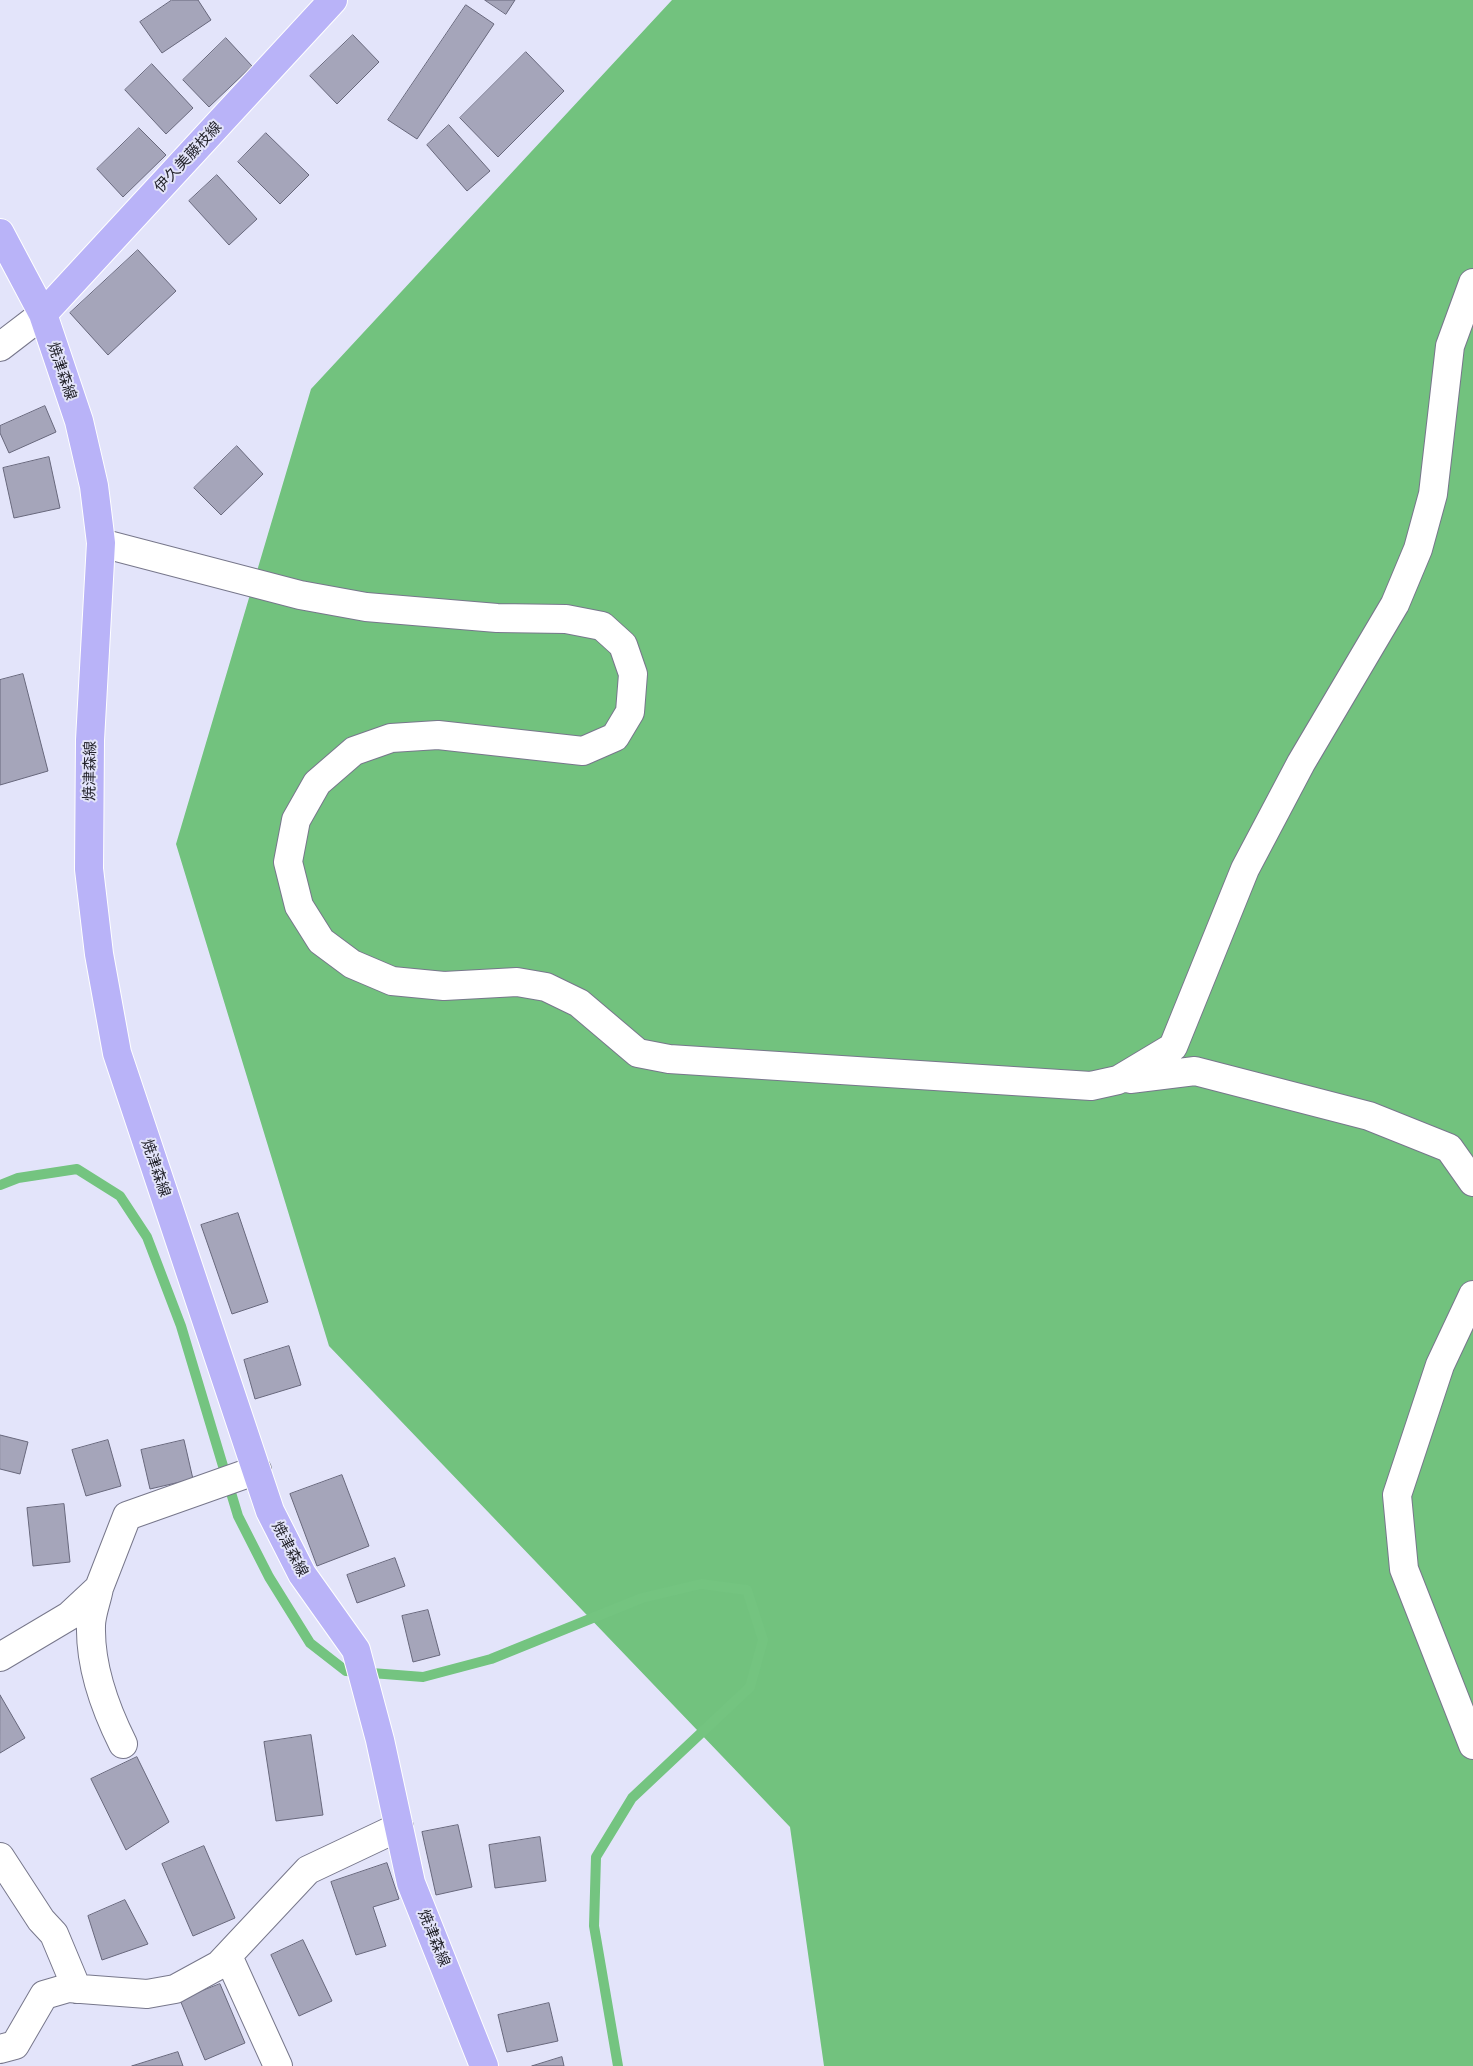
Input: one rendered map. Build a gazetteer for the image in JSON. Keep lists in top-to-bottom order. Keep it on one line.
{"streets":{"main road":["伊久美藤枝線","焼津森線"]},"crossings":[["伊久美藤枝線","焼津森線"]]}
